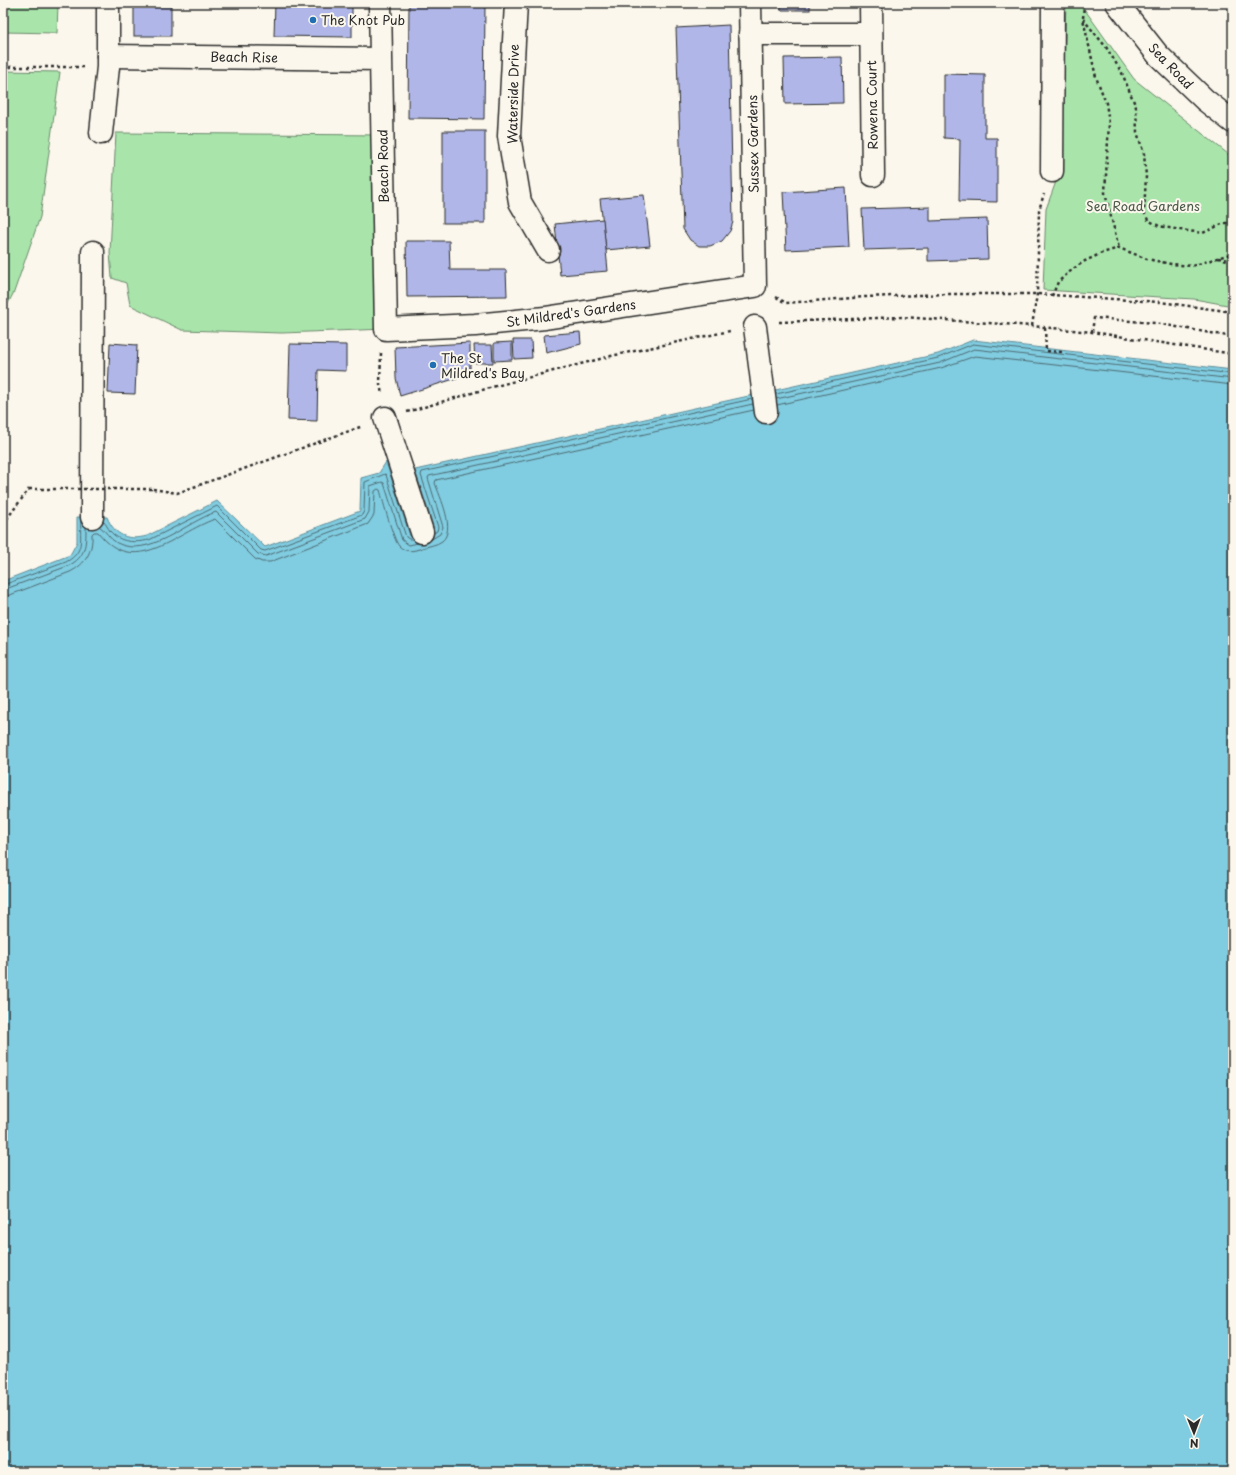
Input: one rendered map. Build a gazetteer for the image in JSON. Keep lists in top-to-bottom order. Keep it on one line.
{"streets":{"street":["Beach Rise","Sea Road","Waterside Drive","Rowena Court","Sussex Gardens","Beach Road","St Mildred's Gardens"]},"crossings":[["Beach Rise","Beach Road"],["Sussex Gardens","St Mildred's Gardens"],["Beach Road","St Mildred's Gardens"]],"parks":["Sea Road Gardens"],"places":["The Knot Pub","The St Mildred's Bay"],"north":"bottom"}
